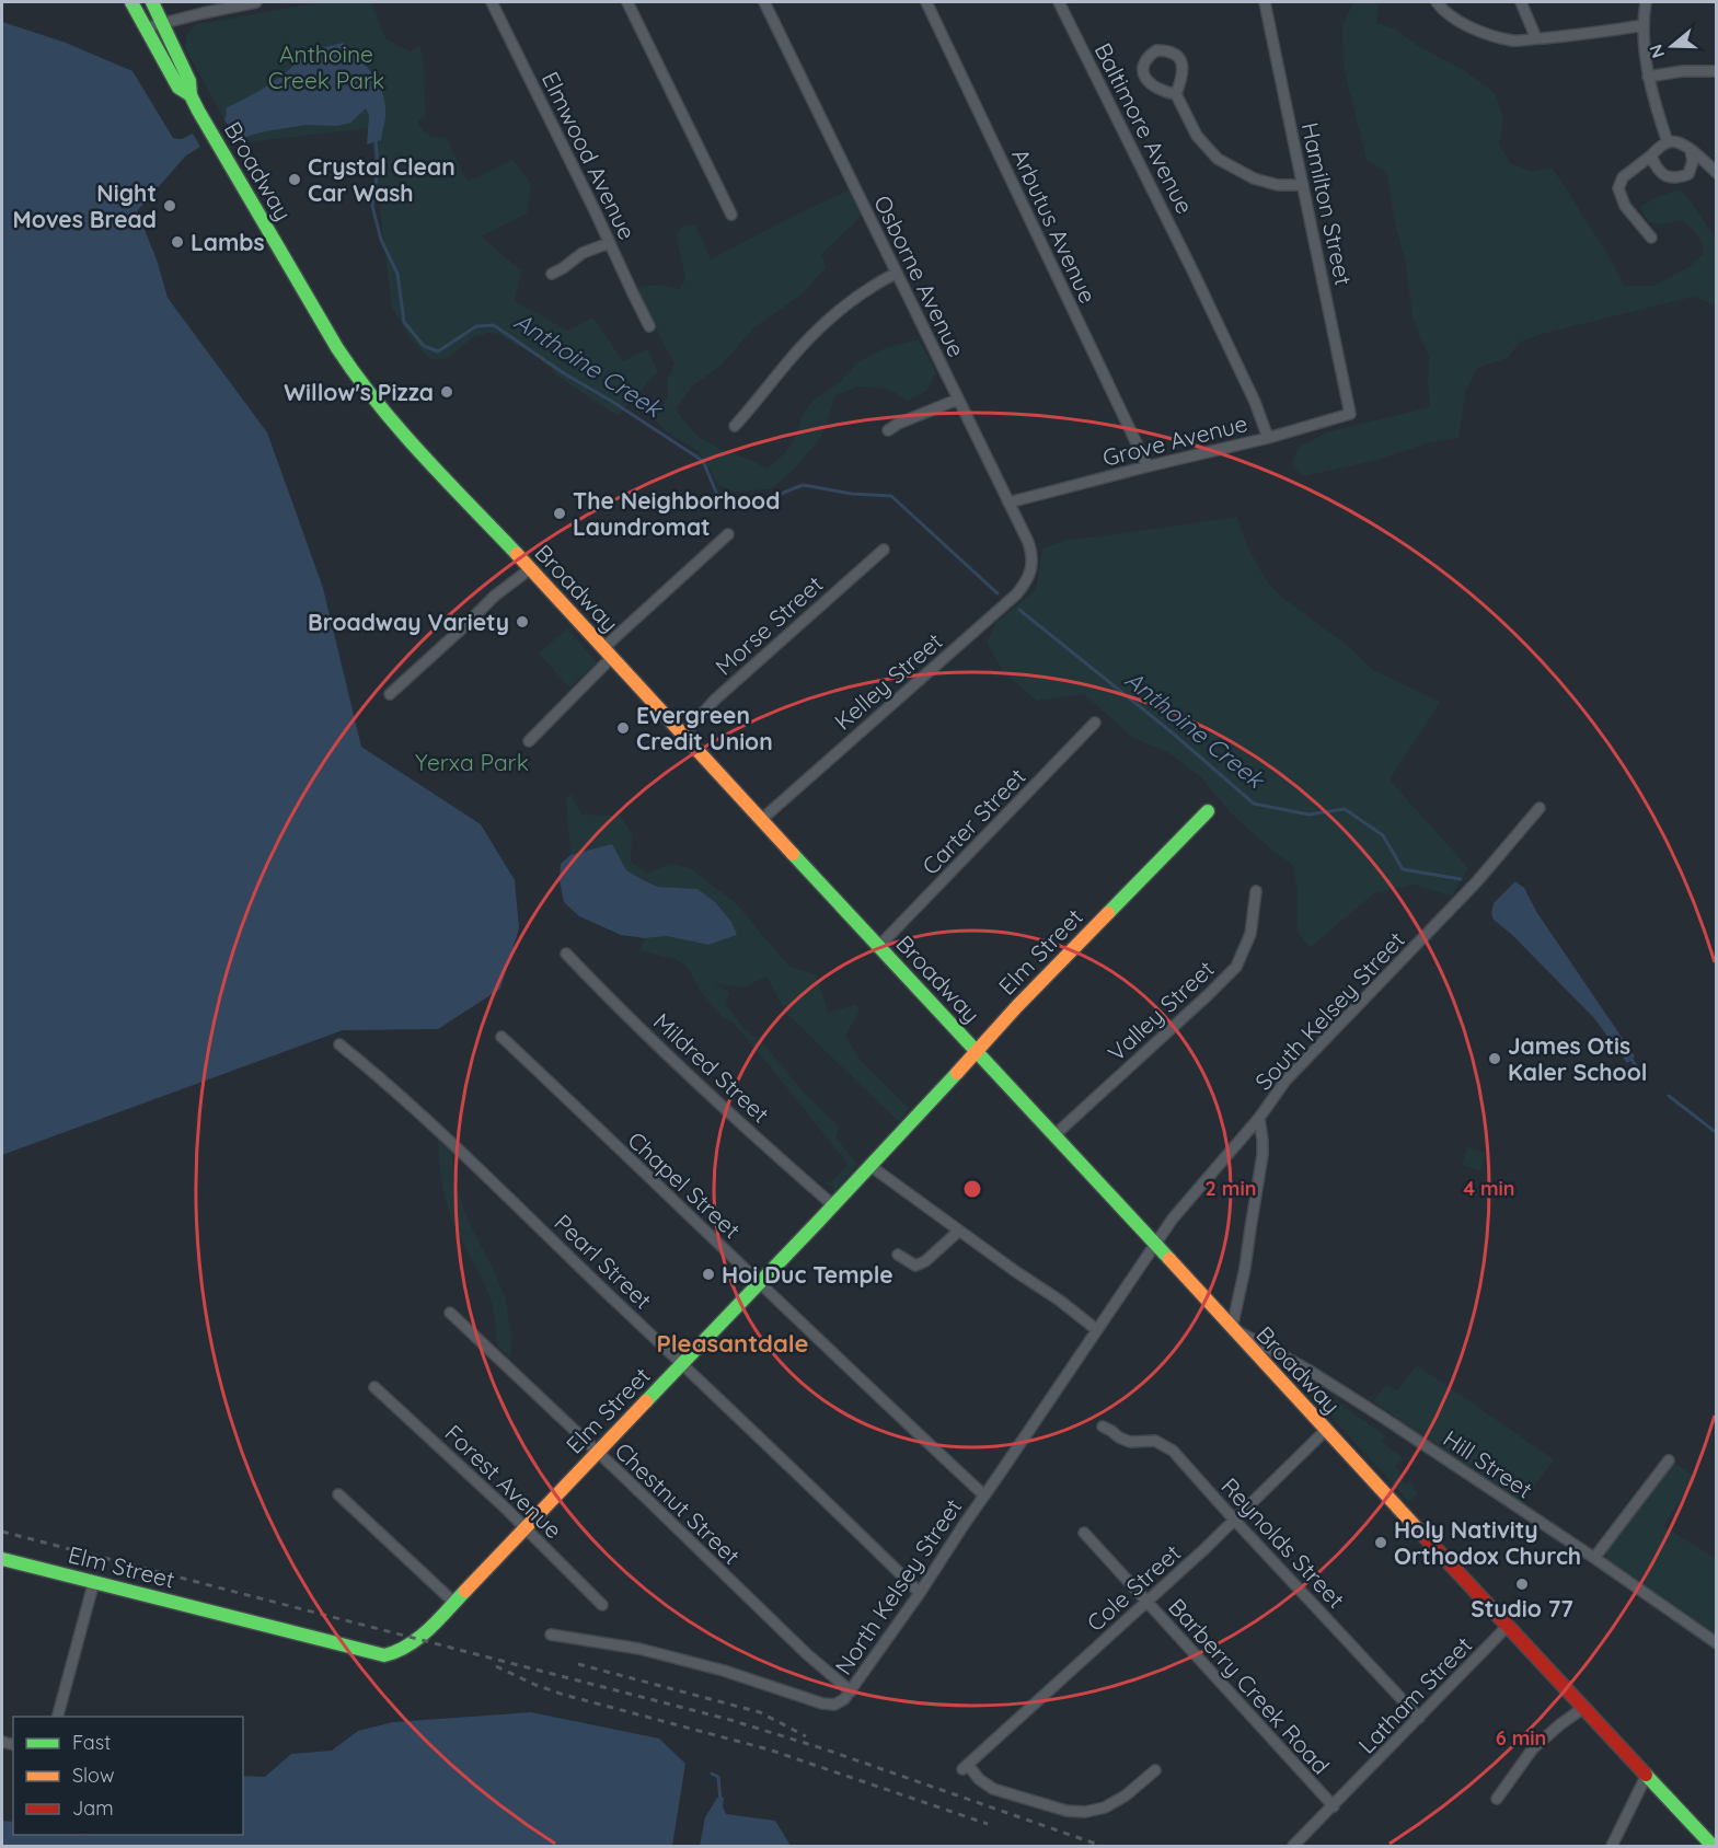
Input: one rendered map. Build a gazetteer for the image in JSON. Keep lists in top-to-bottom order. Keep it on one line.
{"streets":{"main road":["Broadway","Elm Street"],"street":["Baltimore Avenue","Elmwood Avenue","Hamilton Street","Arbutus Avenue","Osborne Avenue","Grove Avenue","Morse Street","Kelley Street","Carter Street","Valley Street","South Kelsey Street","Mildred Street","Chapel Street","Pearl Street","Hill Street","Forest Avenue","Chestnut Street","Reynolds Street","North Kelsey Street","Cole Street","Barberry Creek Road","Latham Street"]},"crossings":[["Baltimore Avenue","Grove Avenue"],["Broadway","Morse Street"],["Broadway","Kelley Street"],["Broadway","Carter Street"],["Broadway","Elm Street"],["Broadway","Valley Street"],["Broadway","South Kelsey Street"],["Broadway","Hill Street"],["Broadway","North Kelsey Street"],["Broadway","Cole Street"],["Broadway","Latham Street"],["Hamilton Street","Grove Avenue"],["Arbutus Avenue","Grove Avenue"],["Osborne Avenue","Grove Avenue"],["Osborne Avenue","Kelley Street"],["Elm Street","Mildred Street"],["Elm Street","Chapel Street"],["Elm Street","Pearl Street"],["Elm Street","Forest Avenue"],["Elm Street","Chestnut Street"],["South Kelsey Street","North Kelsey Street"],["Chapel Street","North Kelsey Street"],["Pearl Street","North Kelsey Street"],["Chestnut Street","North Kelsey Street"],["Reynolds Street","Cole Street"],["Reynolds Street","Latham Street"],["Cole Street","Barberry Creek Road"],["Barberry Creek Road","Latham Street"]],"districts":["Pleasantdale"],"water":["Anthoine Creek"],"parks":["Anthoine Creek Park","Yerxa Park"],"places":["Crystal Clean Car Wash","Night Moves Bread","Lambs","Willow's Pizza","The Neighborhood Laundromat","Broadway Variety","Evergreen Credit Union","James Otis Kaler School","Hoi Duc Temple","Holy Nativity Orthodox Church","Studio 77"],"legend":["Fast","Slow","Jam"],"north":"left","rings":["2 min","4 min","6 min"]}
